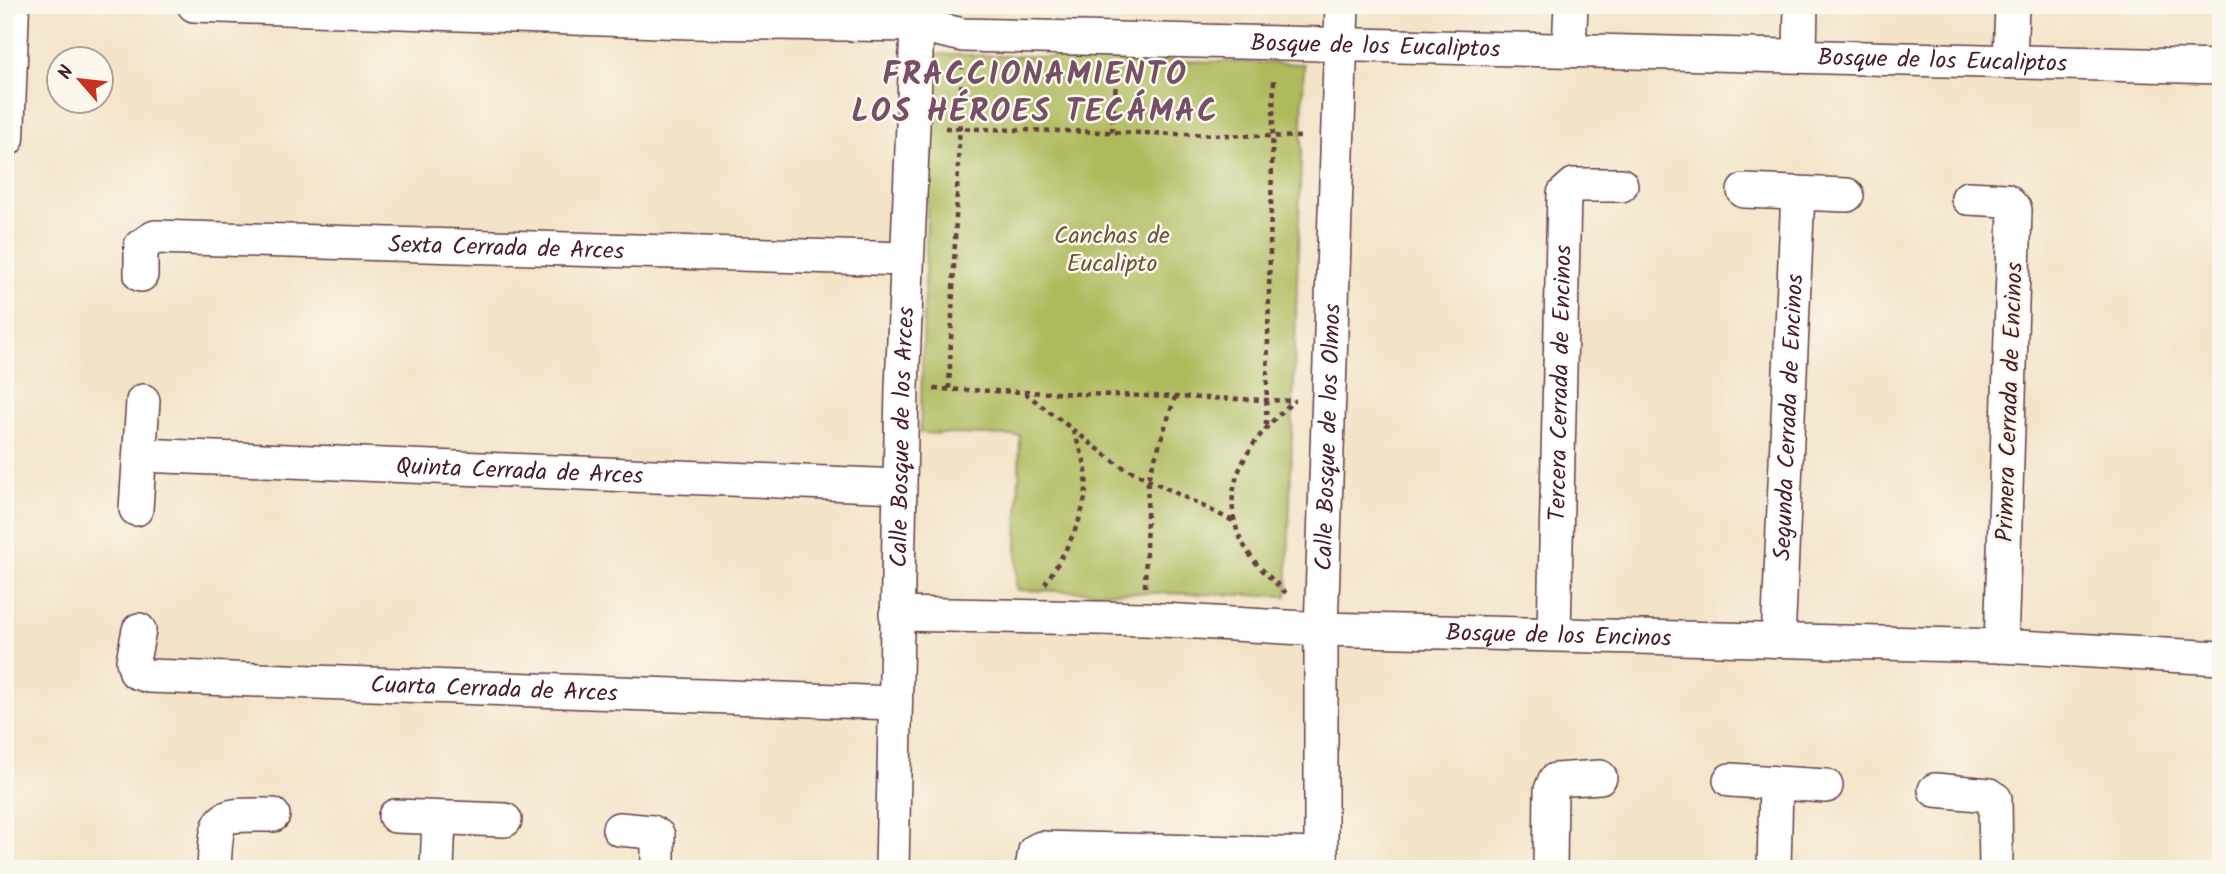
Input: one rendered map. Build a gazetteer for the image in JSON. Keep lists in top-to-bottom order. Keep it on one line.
{"streets":{"street":["Bosque de los Eucaliptos","Sexta Cerrada de Arces","Tercera Cerrada de Encinos","Primera Cerrada de Encinos","Segunda Cerrada de Encinos","Calle Bosque de los Arces","Calle Bosque de los Olmos","Quinta Cerrada de Arces","Bosque de los Encinos","Cuarta Cerrada de Arces"]},"crossings":[["Bosque de los Eucaliptos","Calle Bosque de los Arces"],["Bosque de los Eucaliptos","Calle Bosque de los Olmos"],["Sexta Cerrada de Arces","Calle Bosque de los Arces"],["Tercera Cerrada de Encinos","Bosque de los Encinos"],["Primera Cerrada de Encinos","Bosque de los Encinos"],["Segunda Cerrada de Encinos","Bosque de los Encinos"],["Calle Bosque de los Arces","Quinta Cerrada de Arces"],["Calle Bosque de los Arces","Bosque de los Encinos"],["Calle Bosque de los Arces","Cuarta Cerrada de Arces"],["Calle Bosque de los Olmos","Bosque de los Encinos"]],"districts":["FRACCIONAMIENTO LOS HÉROES TECÁMAC"],"parks":["Canchas de Eucalipto"],"north":"top left"}
